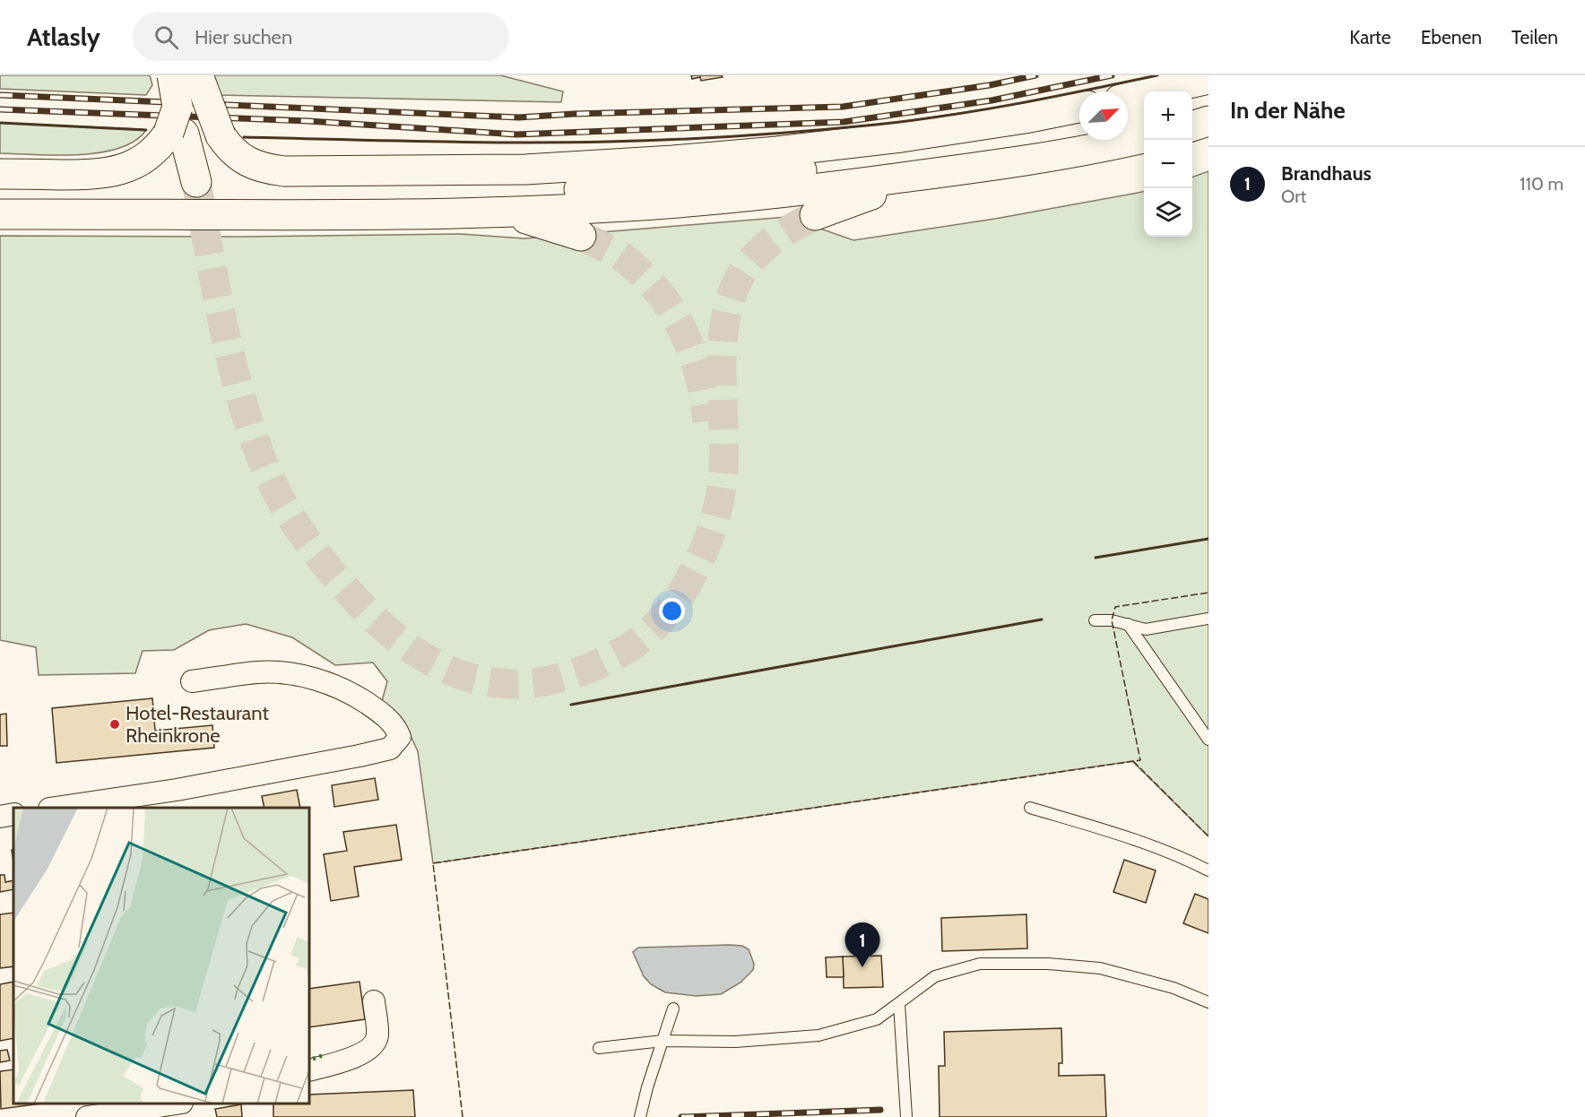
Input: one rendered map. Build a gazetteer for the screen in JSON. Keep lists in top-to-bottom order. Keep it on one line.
{"places":["Hotel-Restaurant Rheinkrone"],"north":"top right","page":{"header":"Atlasly","search":"Hier suchen","nav":["Karte","Ebenen","Teilen"],"heading":"In der Nähe","map_buttons":["+","−"],"list":[{"mark":"1","name":"Brandhaus","note":"Ort","value":"110 m"}],"pins":"1"}}
